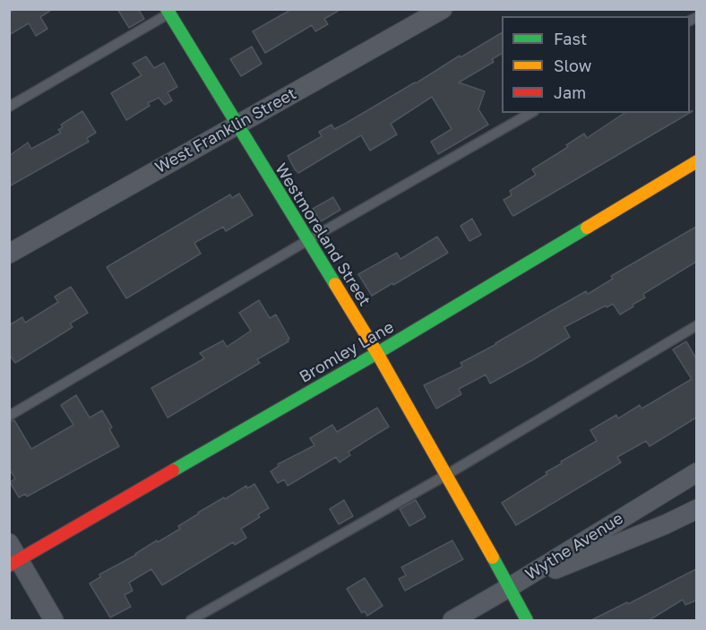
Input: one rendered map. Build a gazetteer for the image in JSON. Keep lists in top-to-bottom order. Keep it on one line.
{"streets":{"street":["West Franklin Street","Westmoreland Street","Bromley Lane","Wythe Avenue"]},"crossings":[["West Franklin Street","Westmoreland Street"],["Westmoreland Street","Bromley Lane"],["Westmoreland Street","Wythe Avenue"]],"legend":["Fast","Slow","Jam"]}
